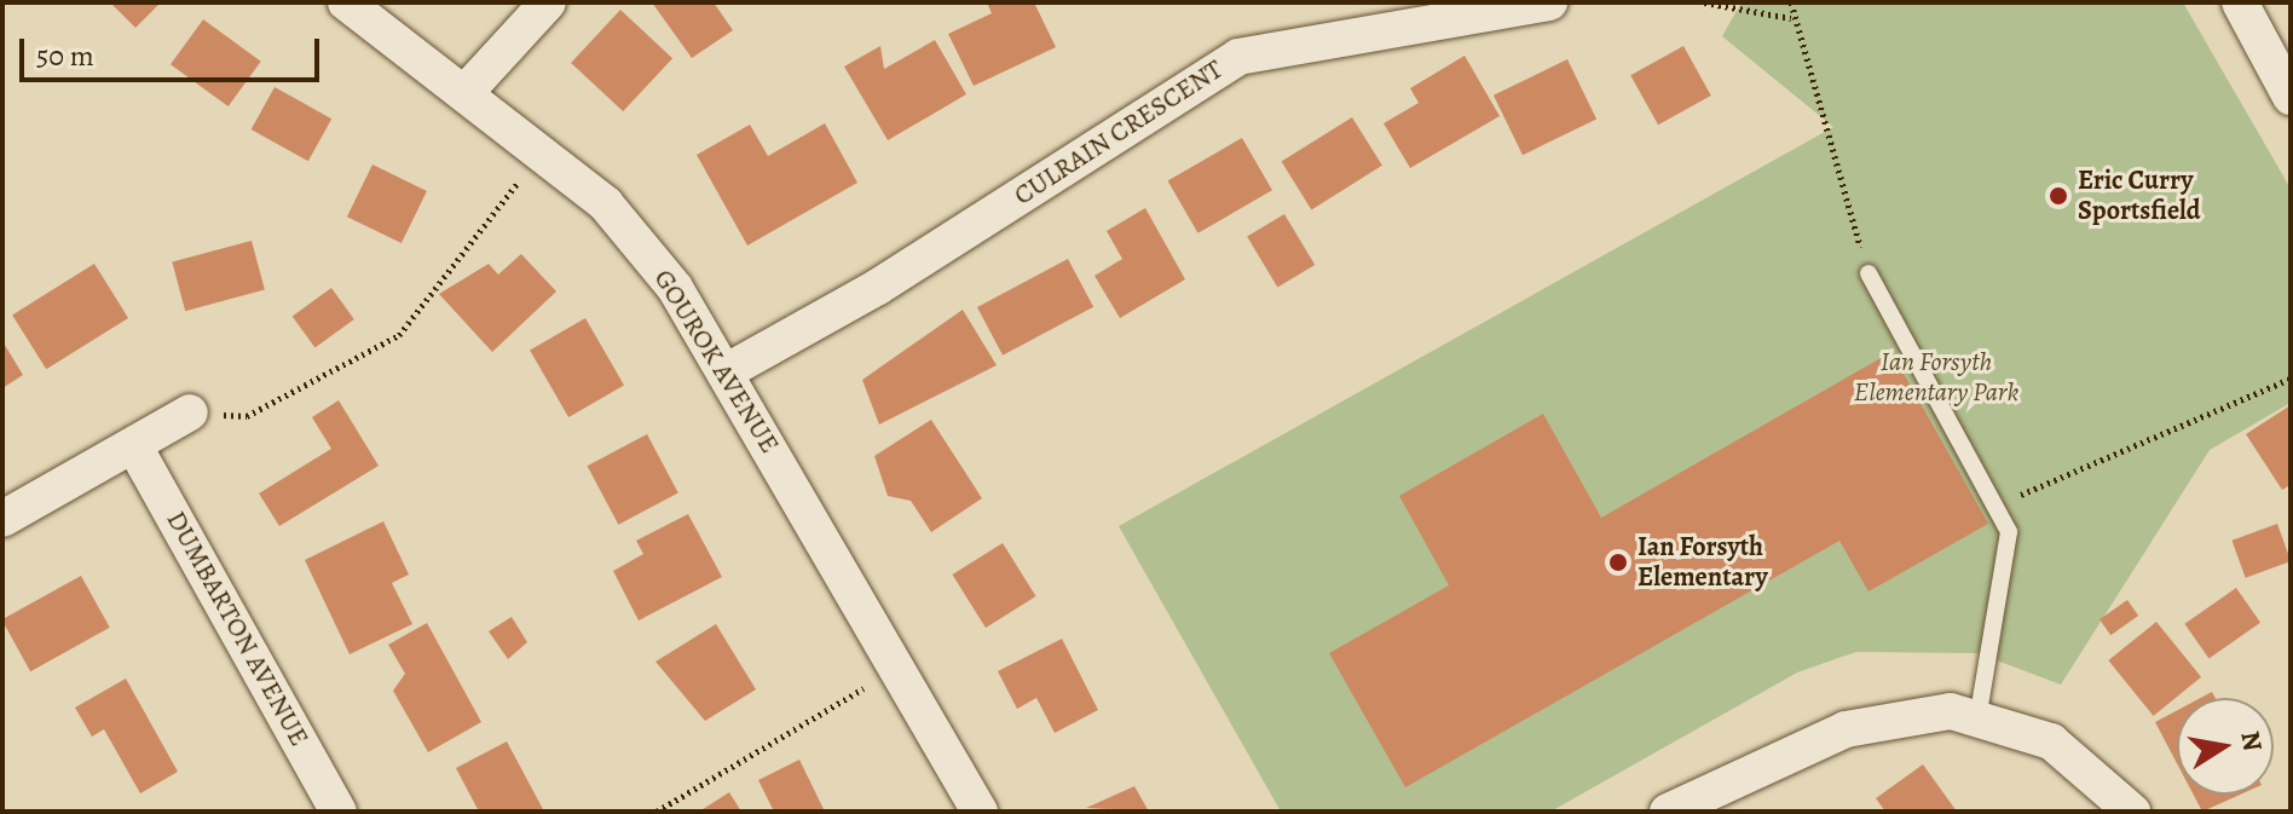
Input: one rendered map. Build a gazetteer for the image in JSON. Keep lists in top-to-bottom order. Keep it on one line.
{"streets":{"street":["CULRAIN CRESCENT","GOUROK AVENUE","DUMBARTON AVENUE"]},"crossings":[["CULRAIN CRESCENT","GOUROK AVENUE"]],"parks":["Ian Forsyth Elementary Park"],"places":["Eric Curry Sportsfield","Ian Forsyth Elementary"],"scale_bar":"50 m","north":"right"}
